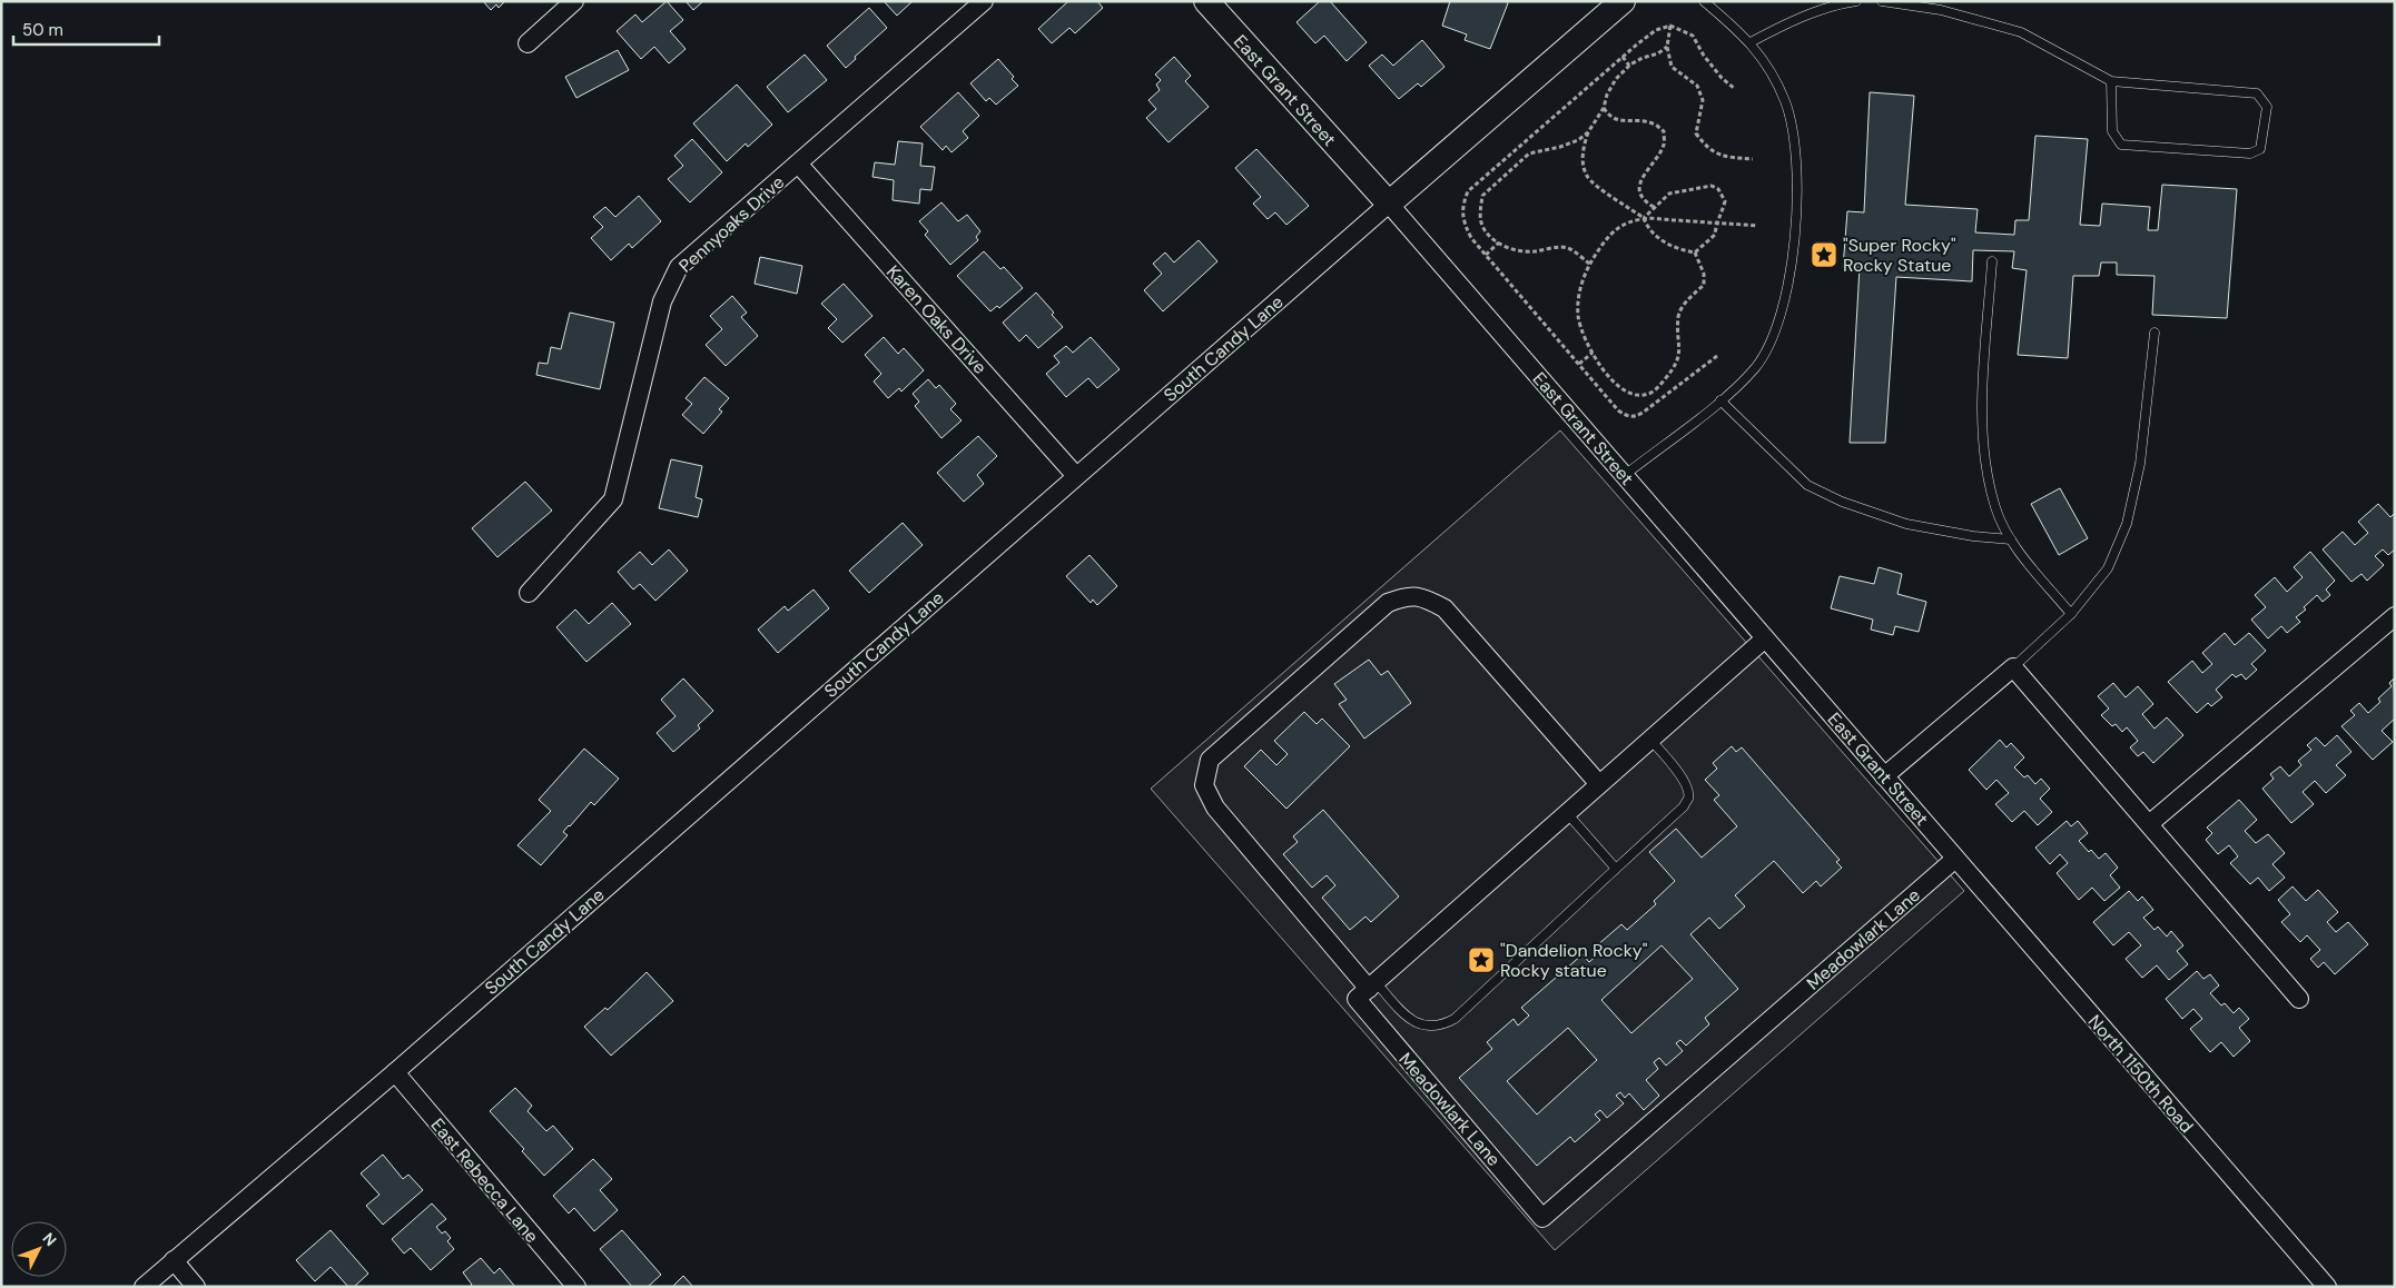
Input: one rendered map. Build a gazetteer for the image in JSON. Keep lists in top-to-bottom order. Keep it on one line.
{"streets":{"main road":["East Grant Street","South Candy Lane"],"street":["Pennyoaks Drive","Karen Oaks Drive","Meadowlark Lane","North 1150th Road","East Rebecca Lane"]},"crossings":[["East Grant Street","South Candy Lane"],["East Grant Street","Meadowlark Lane"],["East Grant Street","North 1150th Road"],["Pennyoaks Drive","Karen Oaks Drive"],["Karen Oaks Drive","South Candy Lane"],["South Candy Lane","East Rebecca Lane"],["Meadowlark Lane","North 1150th Road"]],"places":{"place":["\"Super Rocky\" Rocky Statue","\"Dandelion Rocky\" Rocky statue"]},"scale_bar":"50 m","north":"top right"}
